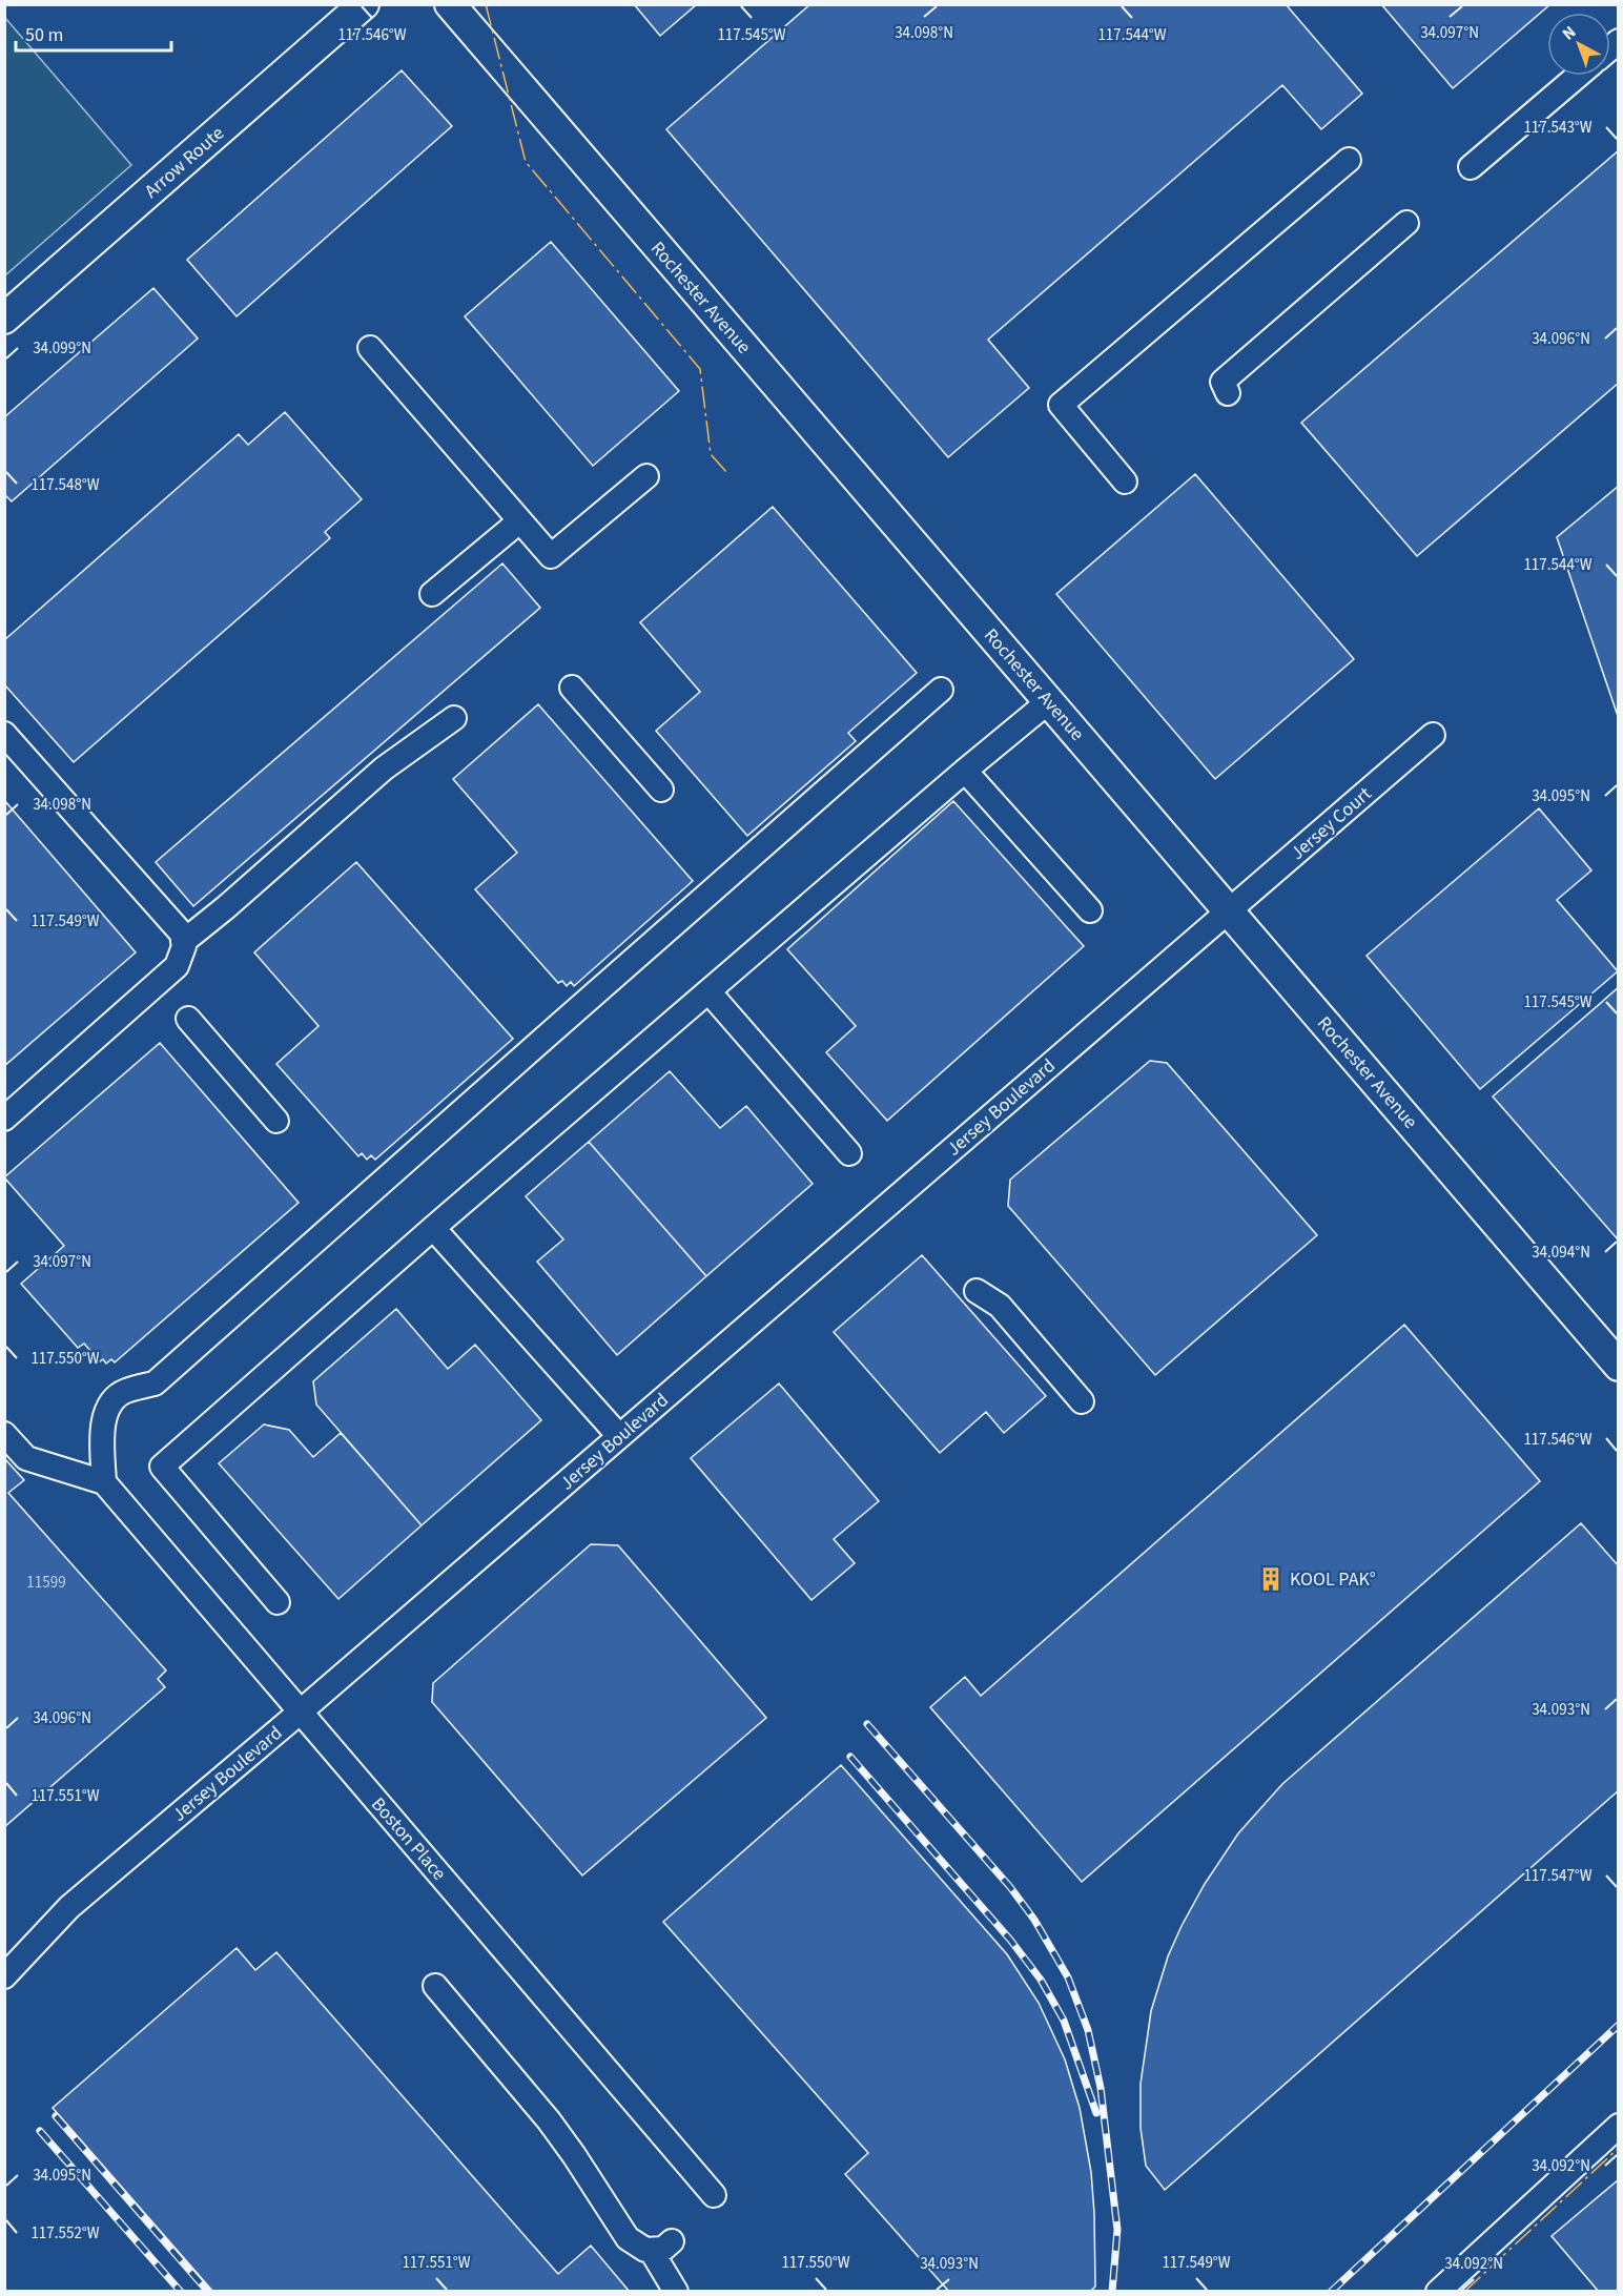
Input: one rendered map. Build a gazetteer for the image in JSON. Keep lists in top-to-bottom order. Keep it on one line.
{"streets":{"main road":["Arrow Route","Rochester Avenue"],"street":["Jersey Court","Jersey Boulevard","Boston Place"]},"crossings":[["Rochester Avenue","Jersey Court"],["Rochester Avenue","Jersey Boulevard"],["Jersey Court","Jersey Boulevard"],["Jersey Boulevard","Boston Place"]],"places":{"building":["KOOL PAK°"]},"house_numbers":["11599"],"scale_bar":"50 m","north":"top left","coordinates":["34.098°N","34.097°N","117.545°W","117.546°W","117.544°W","117.543°W","34.096°N","34.099°N","117.548°W","34.095°N","117.549°W","34.094°N","117.550°W","34.093°N","117.551°W","117.547°W","34.092°N","117.552°W"]}
